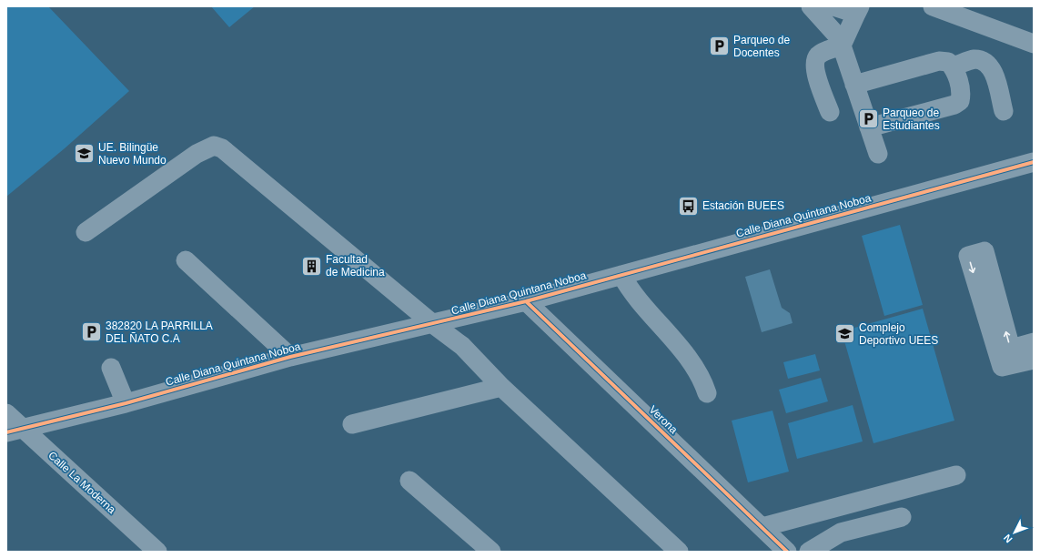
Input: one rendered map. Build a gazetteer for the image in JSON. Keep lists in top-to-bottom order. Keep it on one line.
{"streets":{"street":["Calle Diana Quintana Noboa","Verona","Calle La Moderna"]},"crossings":[["Calle Diana Quintana Noboa","Verona"],["Calle Diana Quintana Noboa","Calle La Moderna"]],"places":{"parking":["Parqueo de Docentes","Parqueo de Estudiantes","382820 LA PARRILLA DEL ÑATO C.A"],"school or university":["UE. Bilingüe Nuevo Mundo","Complejo Deportivo UEES"],"bus stop":["Estación BUEES"],"building":["Facultad de Medicina"]},"north":"bottom left"}
